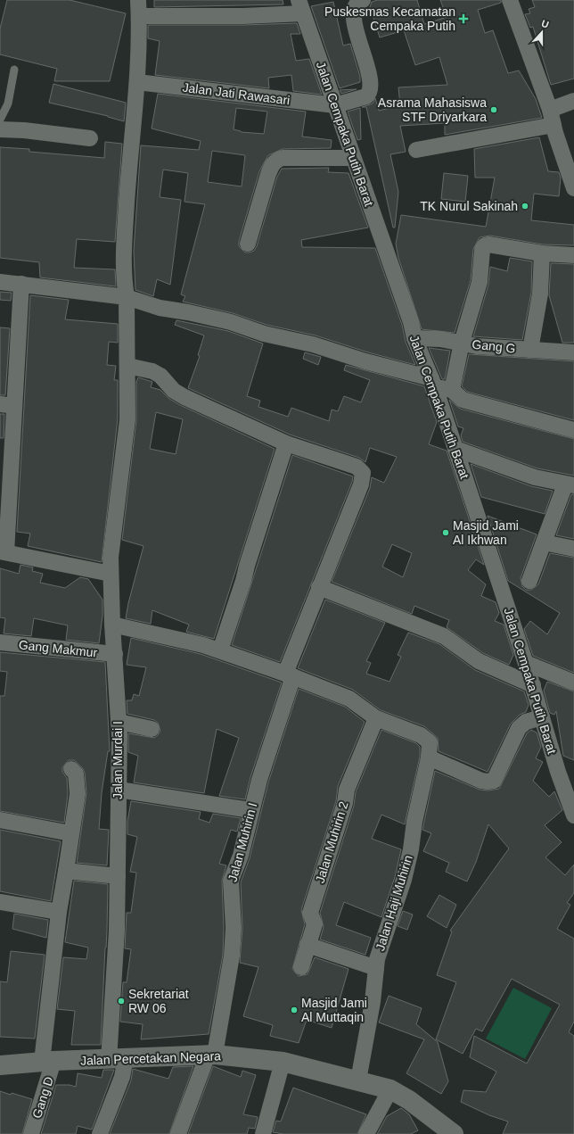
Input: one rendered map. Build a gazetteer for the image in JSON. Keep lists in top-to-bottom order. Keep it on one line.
{"streets":{"main road":["Jalan Percetakan Negara"],"street":["Jalan Jati Rawasari","Jalan Cempaka Putih Barat","Gang G","Gang Makmur","Jalan Murdai I","Jalan Muhirin I","Jalan Muhirin 2","Jalan Haji Muhirin","Gang D"]},"crossings":[["Jalan Jati Rawasari","Jalan Cempaka Putih Barat"],["Jalan Jati Rawasari","Jalan Murdai I"],["Jalan Cempaka Putih Barat","Gang G"],["Gang Makmur","Jalan Murdai I"],["Jalan Murdai I","Jalan Percetakan Negara"],["Jalan Muhirin I","Jalan Percetakan Negara"],["Jalan Muhirin 2","Jalan Haji Muhirin"],["Jalan Haji Muhirin","Jalan Percetakan Negara"],["Jalan Percetakan Negara","Gang D"]],"places":{"health":["Puskesmas Kecamatan Cempaka Putih"],"other":["Asrama Mahasiswa STF Driyarkara","TK Nurul Sakinah","Masjid Jami Al Ikhwan","Sekretariat RW 06","Masjid Jami Al Muttaqin"]},"north":"top"}
